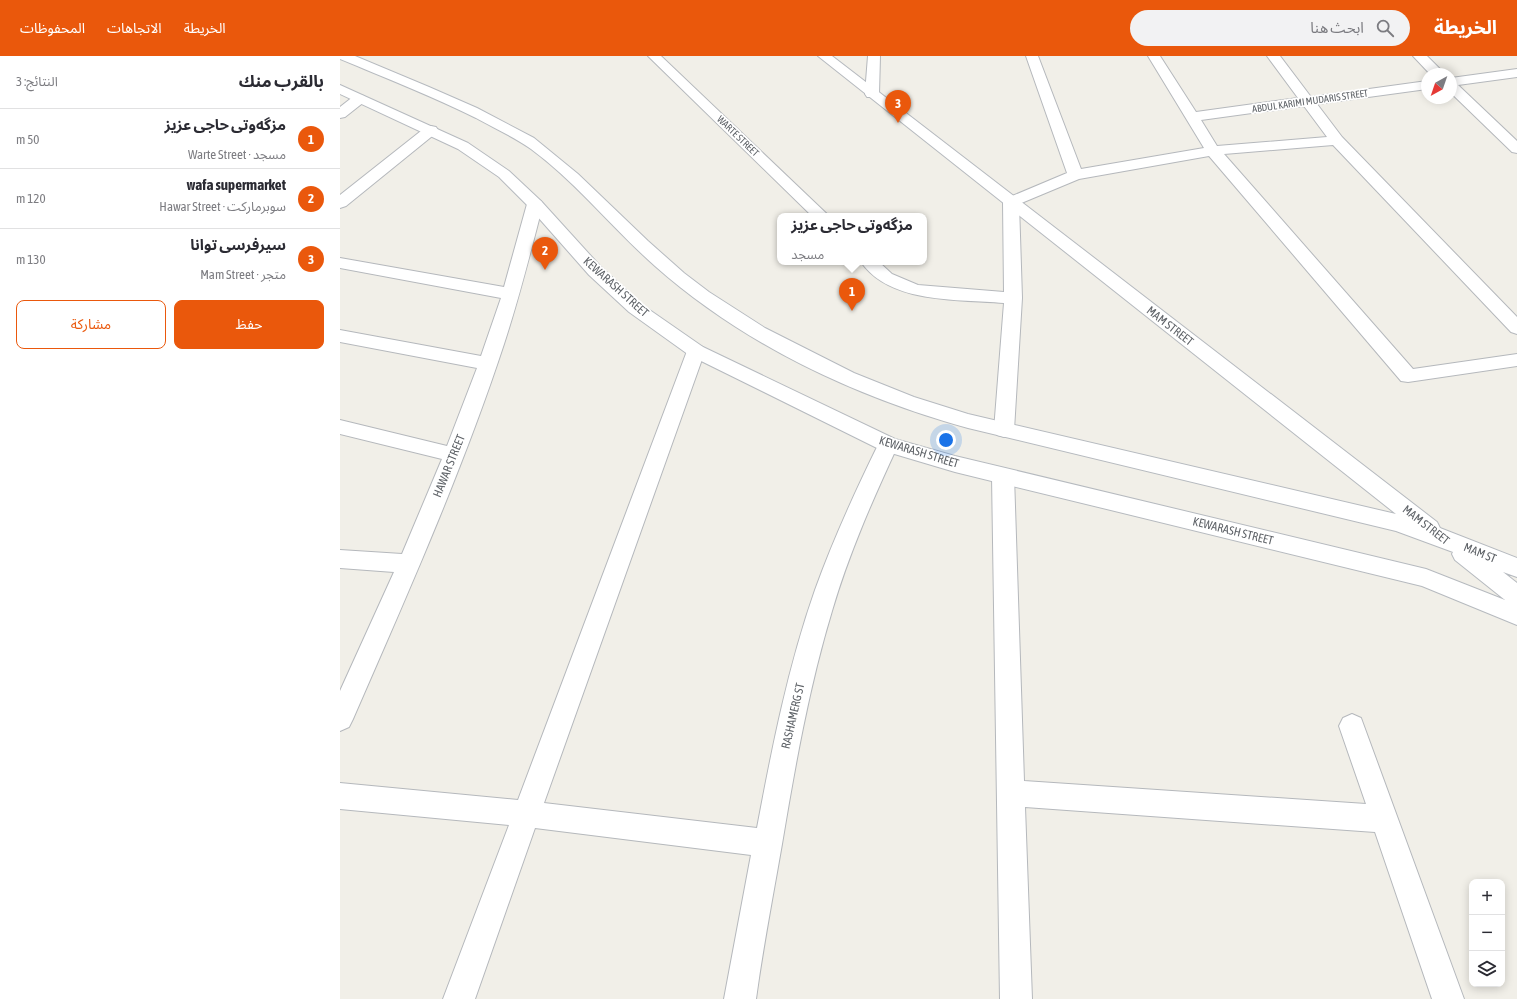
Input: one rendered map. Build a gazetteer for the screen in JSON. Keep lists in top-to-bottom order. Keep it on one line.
{"streets":{"street":["ABDUL KARIMI MUDARIS STREET","WARTE STREET","KEWARASH STREET","MAM STREET","HAWAR STREET","MAM ST","RASHAMERG ST"]},"crossings":[["KEWARASH STREET","HAWAR STREET"],["KEWARASH STREET","RASHAMERG ST"],["MAM STREET","MAM ST"]],"north":"bottom left","page":{"header":"الخريطة","search":"ابحث هنا","nav":["الخريطة","الاتجاهات","المحفوظات"],"heading":["بالقرب منك","النتائج: 3"],"pins":["3","2","1"],"list":[{"mark":"1","name":"مزگەوتی حاجی عزیز","note":"مسجد · Warte Street","value":"50 m"},{"mark":"2","name":"wafa supermarket","note":"سوبرماركت · Hawar Street","value":"120 m"},{"mark":"3","name":"سيرفرسى توانا","note":"متجر · Mam Street","value":"130 m"}],"popup":["مزگەوتی حاجی عزیز","مسجد"],"buttons":["حفظ","مشاركة"],"map_buttons":["+","−"]}}
